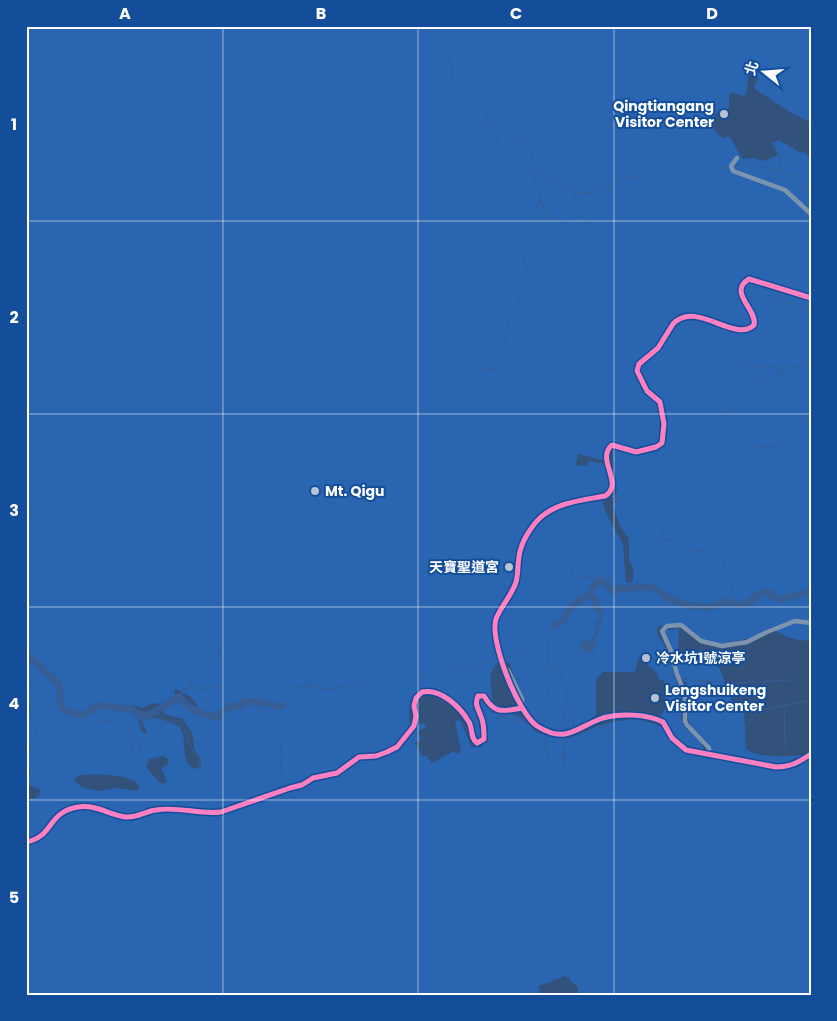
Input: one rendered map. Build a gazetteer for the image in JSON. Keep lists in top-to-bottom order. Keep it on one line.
{"places":["Qingtiangang Visitor Center","Mt. Qigu","天寶聖道宮","冷水坑1號涼亭","Lengshuikeng Visitor Center"],"north":"left","grid":{"columns":["A","B","C","D"],"rows":["1","2","3","4","5"]}}
